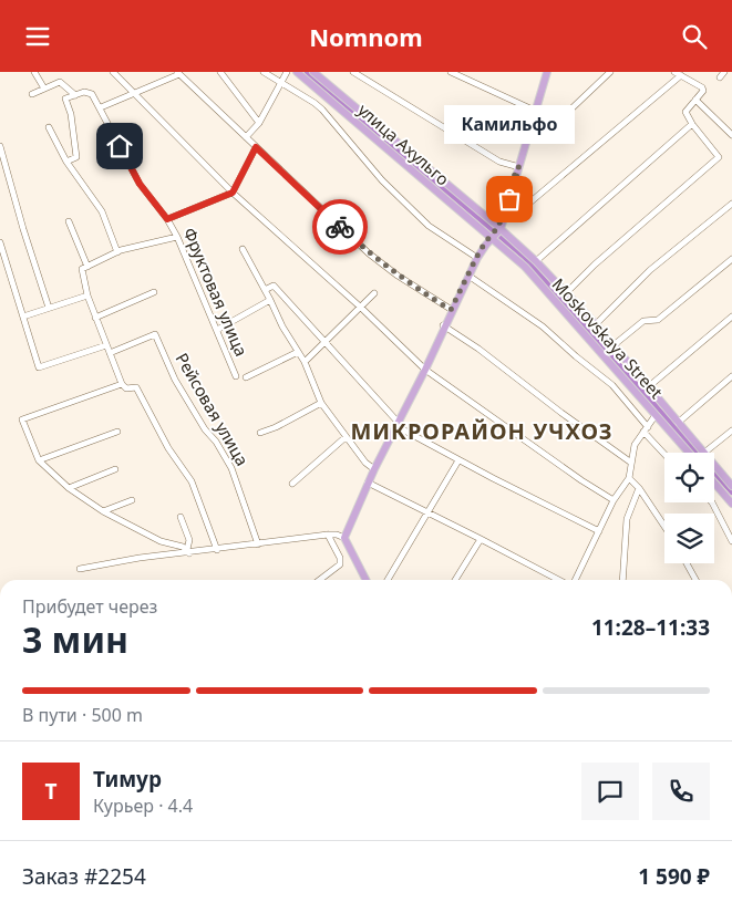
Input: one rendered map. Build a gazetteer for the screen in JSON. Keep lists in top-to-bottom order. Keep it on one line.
{"streets":{"main road":["улица Ахульго","Moskovskaya Street"],"street":["Фруктовая улица","Рейсовая улица"]},"crossings":[["улица Ахульго","Moskovskaya Street"]],"districts":["МИКРОРАЙОН УЧХОЗ"],"places":["Камильфо"],"page":{"header":"Nomnom","bubble":"Камильфо","heading":["3 мин","Прибудет через","11:28–11:33"],"panel":["Тимур","Курьер · 4.4","Заказ #2254","1 590 ₽"],"bar":"В пути · 500 m","round":"Т"}}
